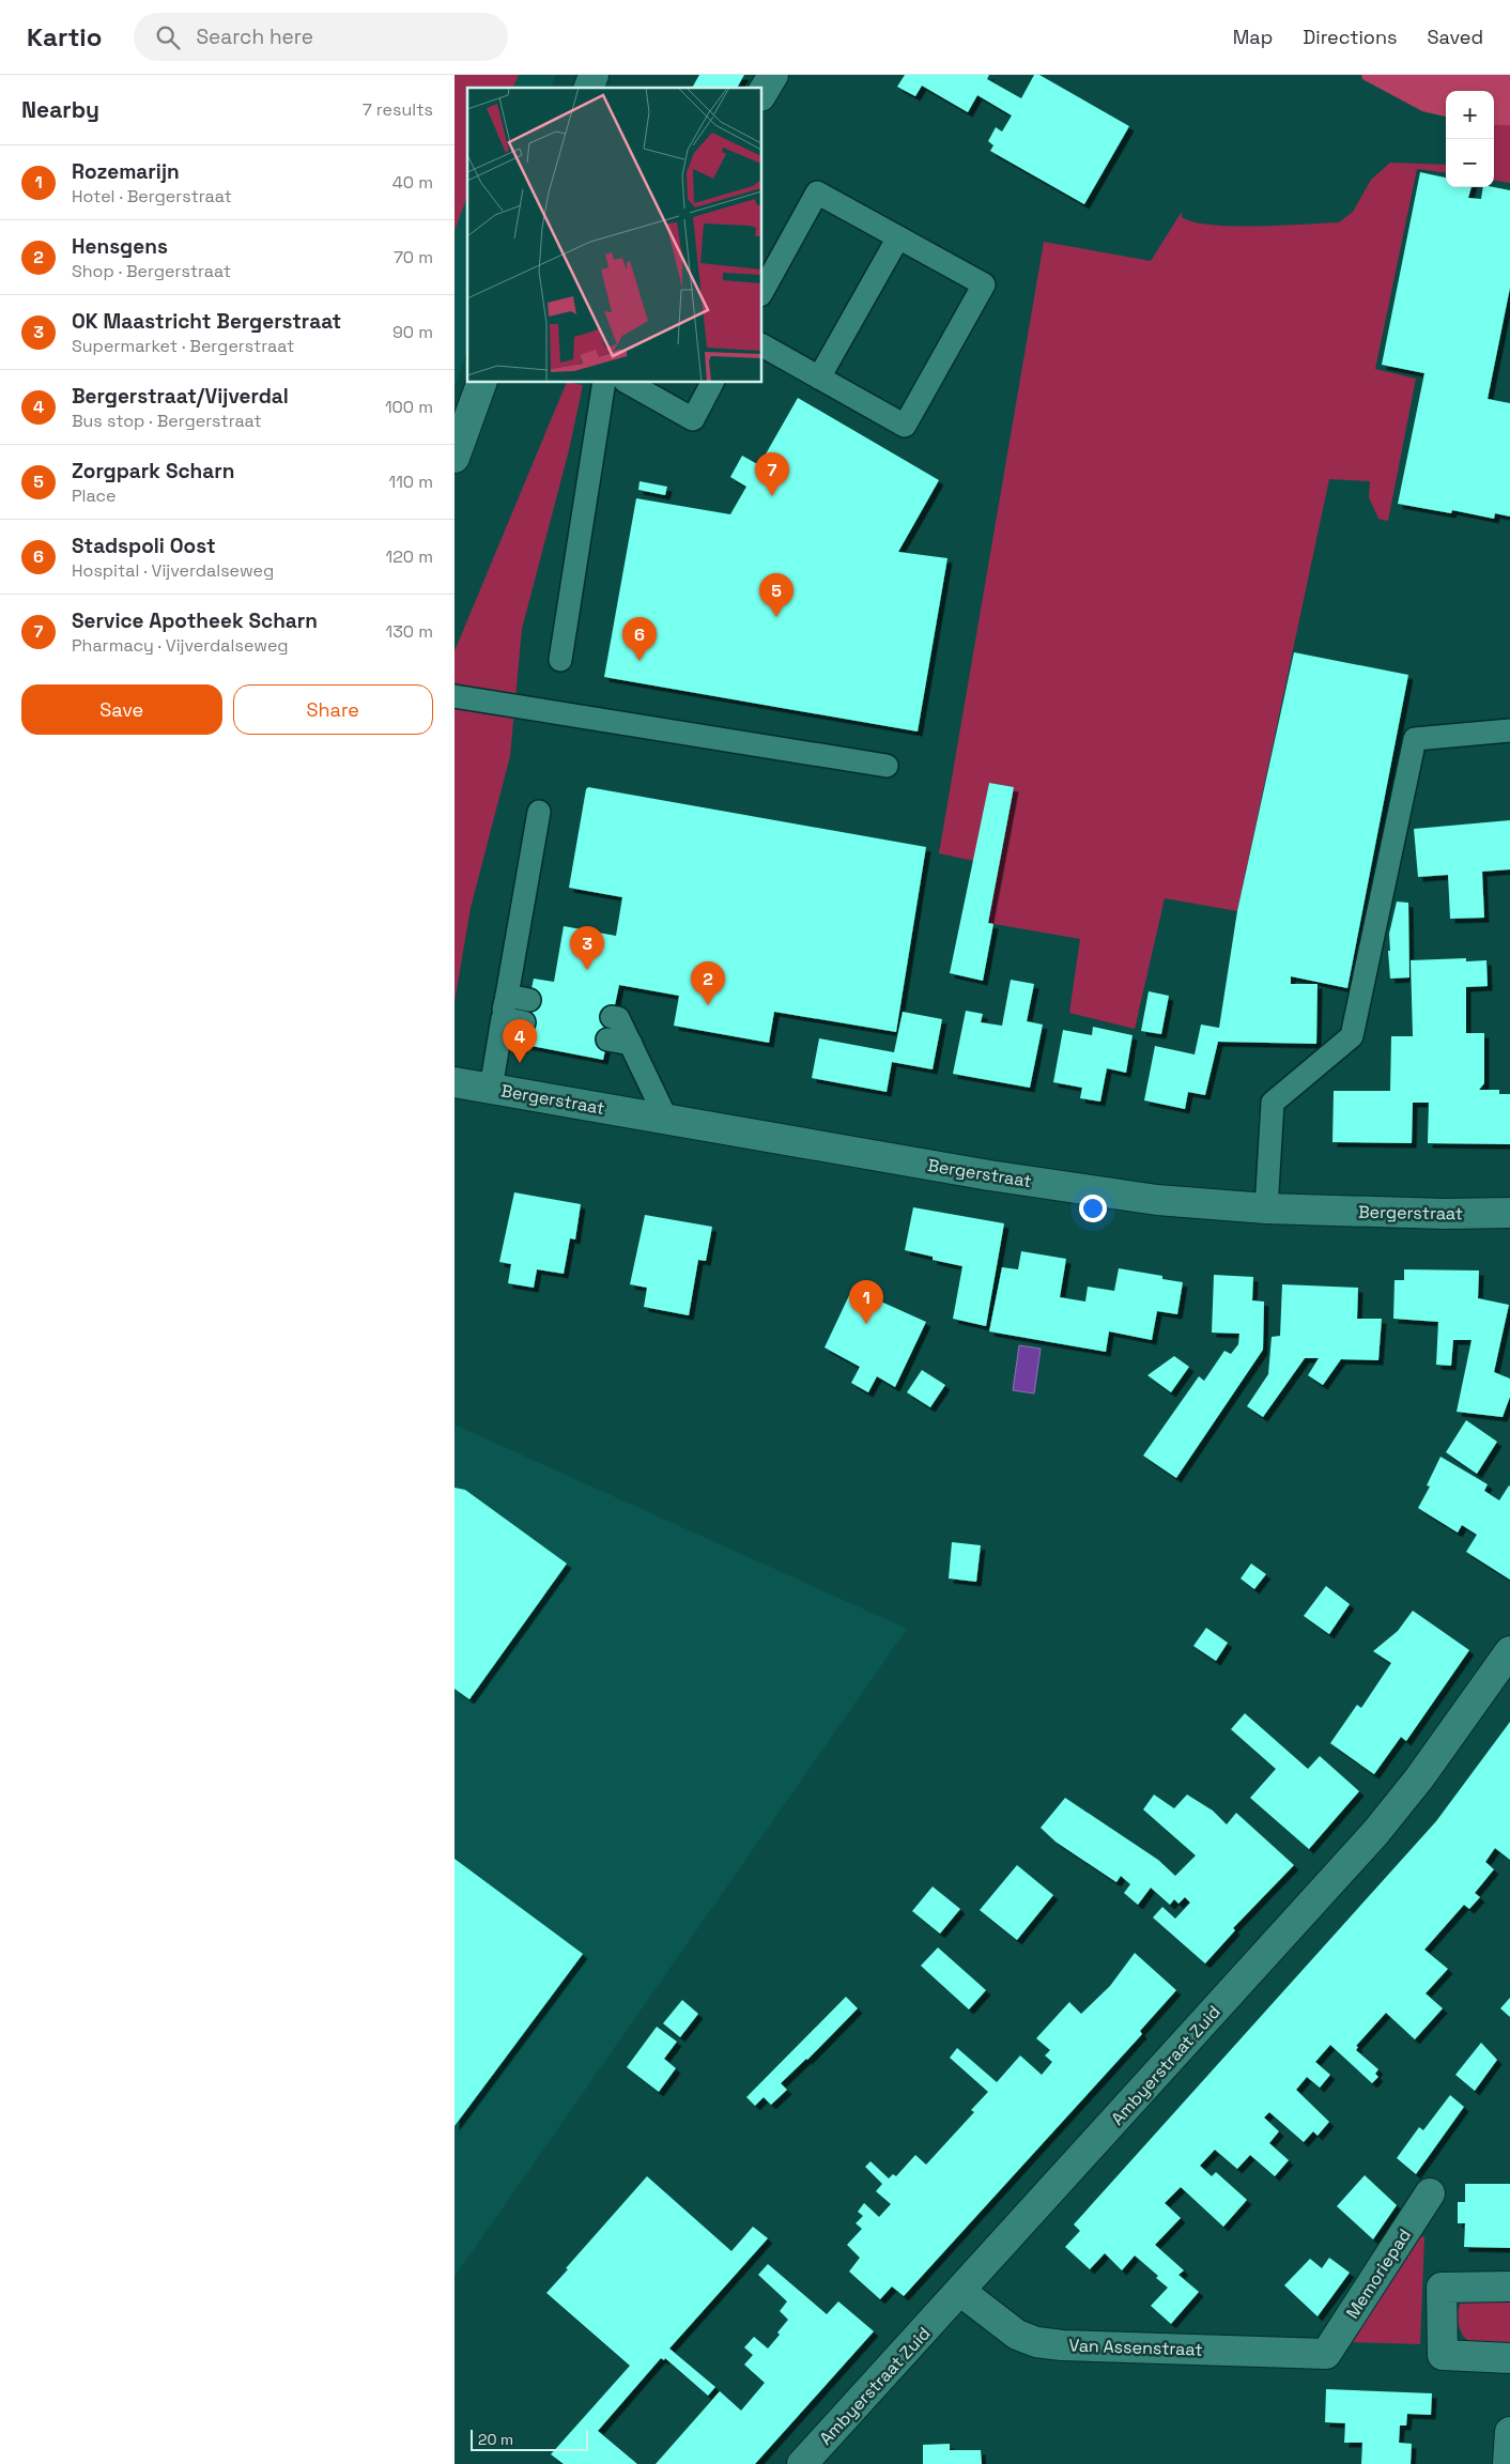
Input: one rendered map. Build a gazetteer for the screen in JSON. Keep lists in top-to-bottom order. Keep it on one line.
{"streets":{"street":["Bergerstraat","Ambyerstraat Zuid","Memoriepad","Van Assenstraat"]},"crossings":[["Ambyerstraat Zuid","Van Assenstraat"],["Memoriepad","Van Assenstraat"]],"scale_bar":"20 m","page":{"header":"Kartio","search":"Search here","nav":["Map","Directions","Saved"],"heading":["Nearby","7 results"],"map_buttons":["+","−"],"list":[{"mark":"1","name":"Rozemarijn","note":"Hotel · Bergerstraat","value":"40 m"},{"mark":"2","name":"Hensgens","note":"Shop · Bergerstraat","value":"70 m"},{"mark":"3","name":"OK Maastricht Bergerstraat","note":"Supermarket · Bergerstraat","value":"90 m"},{"mark":"4","name":"Bergerstraat/Vijverdal","note":"Bus stop · Bergerstraat","value":"100 m"},{"mark":"5","name":"Zorgpark Scharn","note":"Place","value":"110 m"},{"mark":"6","name":"Stadspoli Oost","note":"Hospital · Vijverdalseweg","value":"120 m"},{"mark":"7","name":"Service Apotheek Scharn","note":"Pharmacy · Vijverdalseweg","value":"130 m"}],"pins":["7","5","6","3","2","4","1"],"buttons":["Save","Share"],"scale":"20 m"}}
